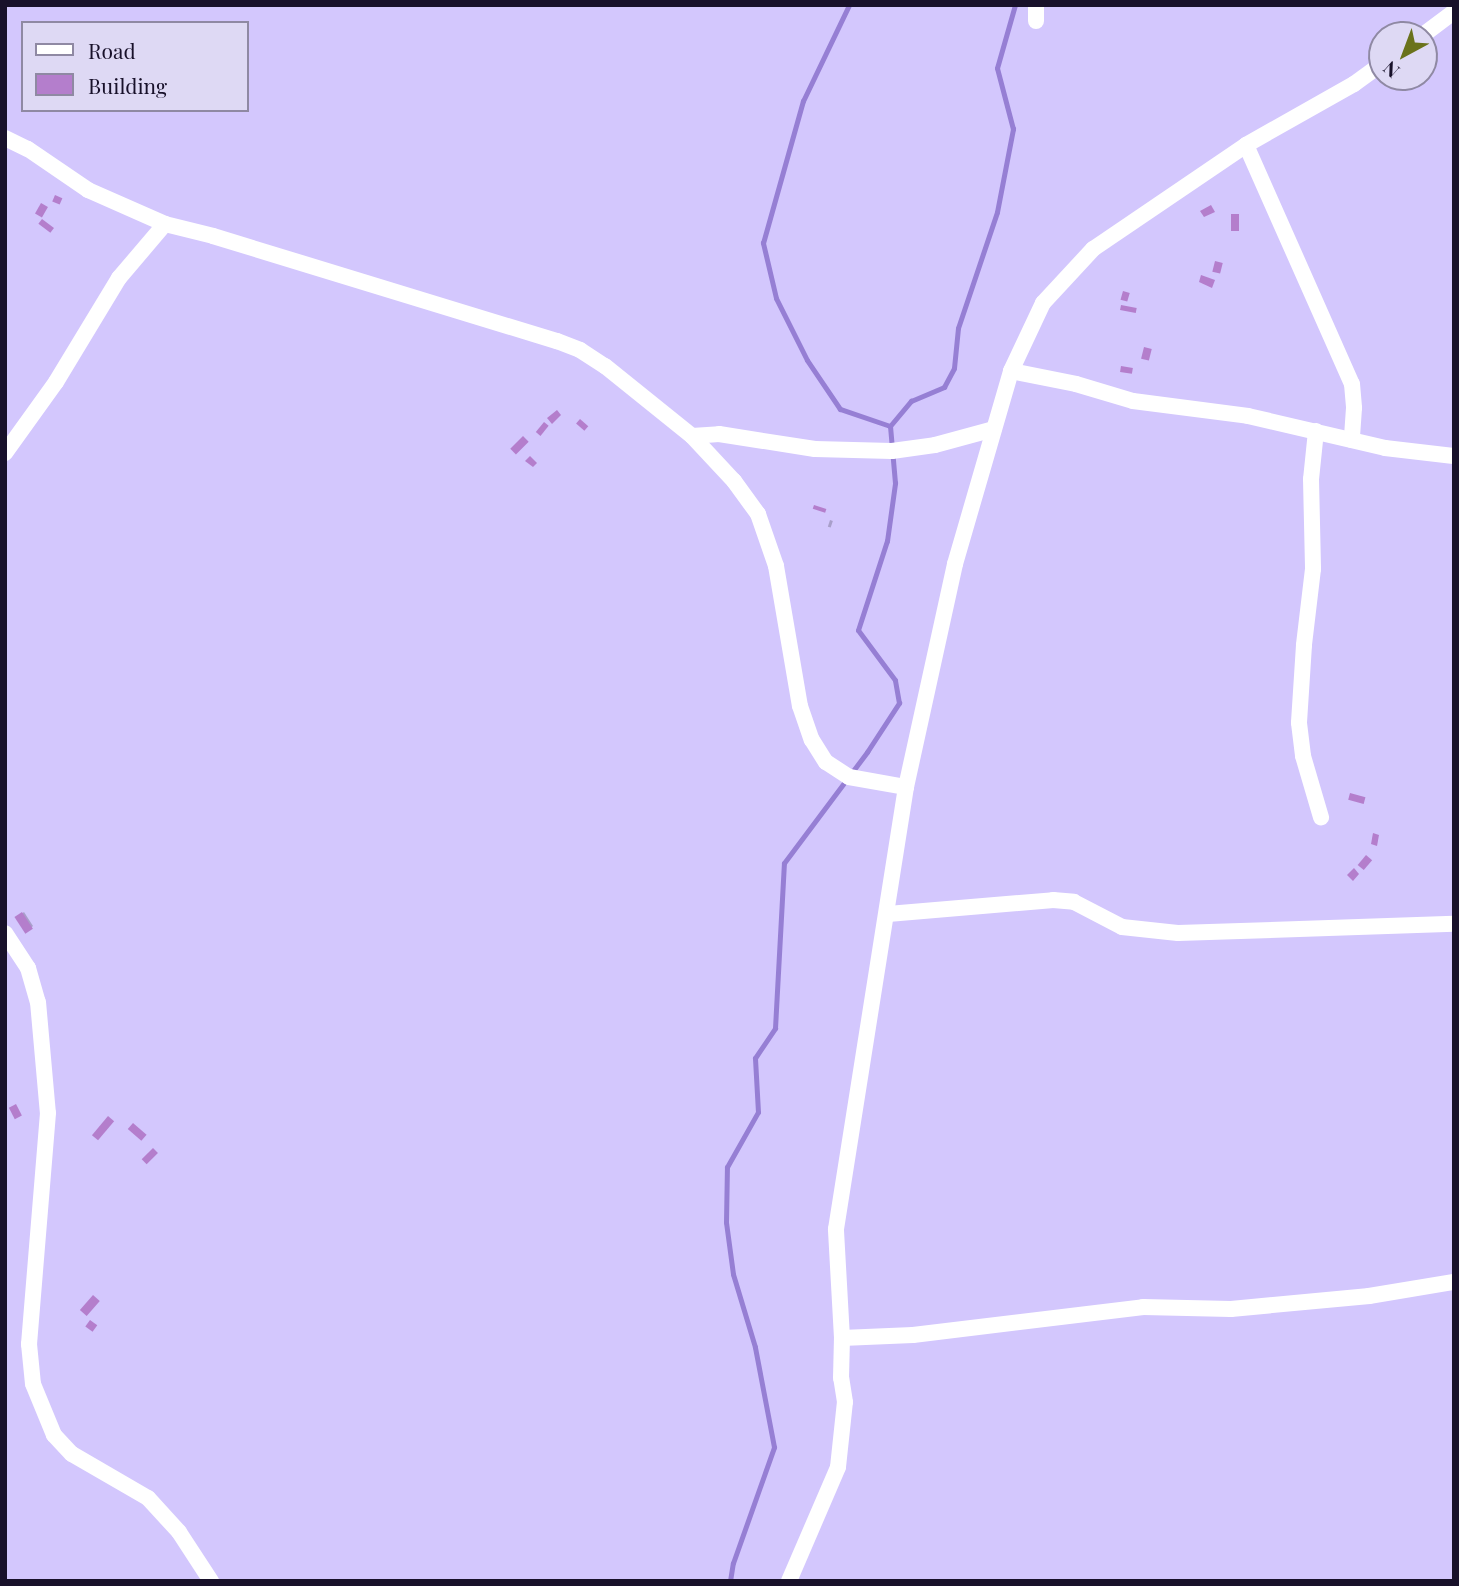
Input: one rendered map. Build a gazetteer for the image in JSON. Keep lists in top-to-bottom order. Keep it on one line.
{"legend":["Road","Building"],"north":"bottom left"}
